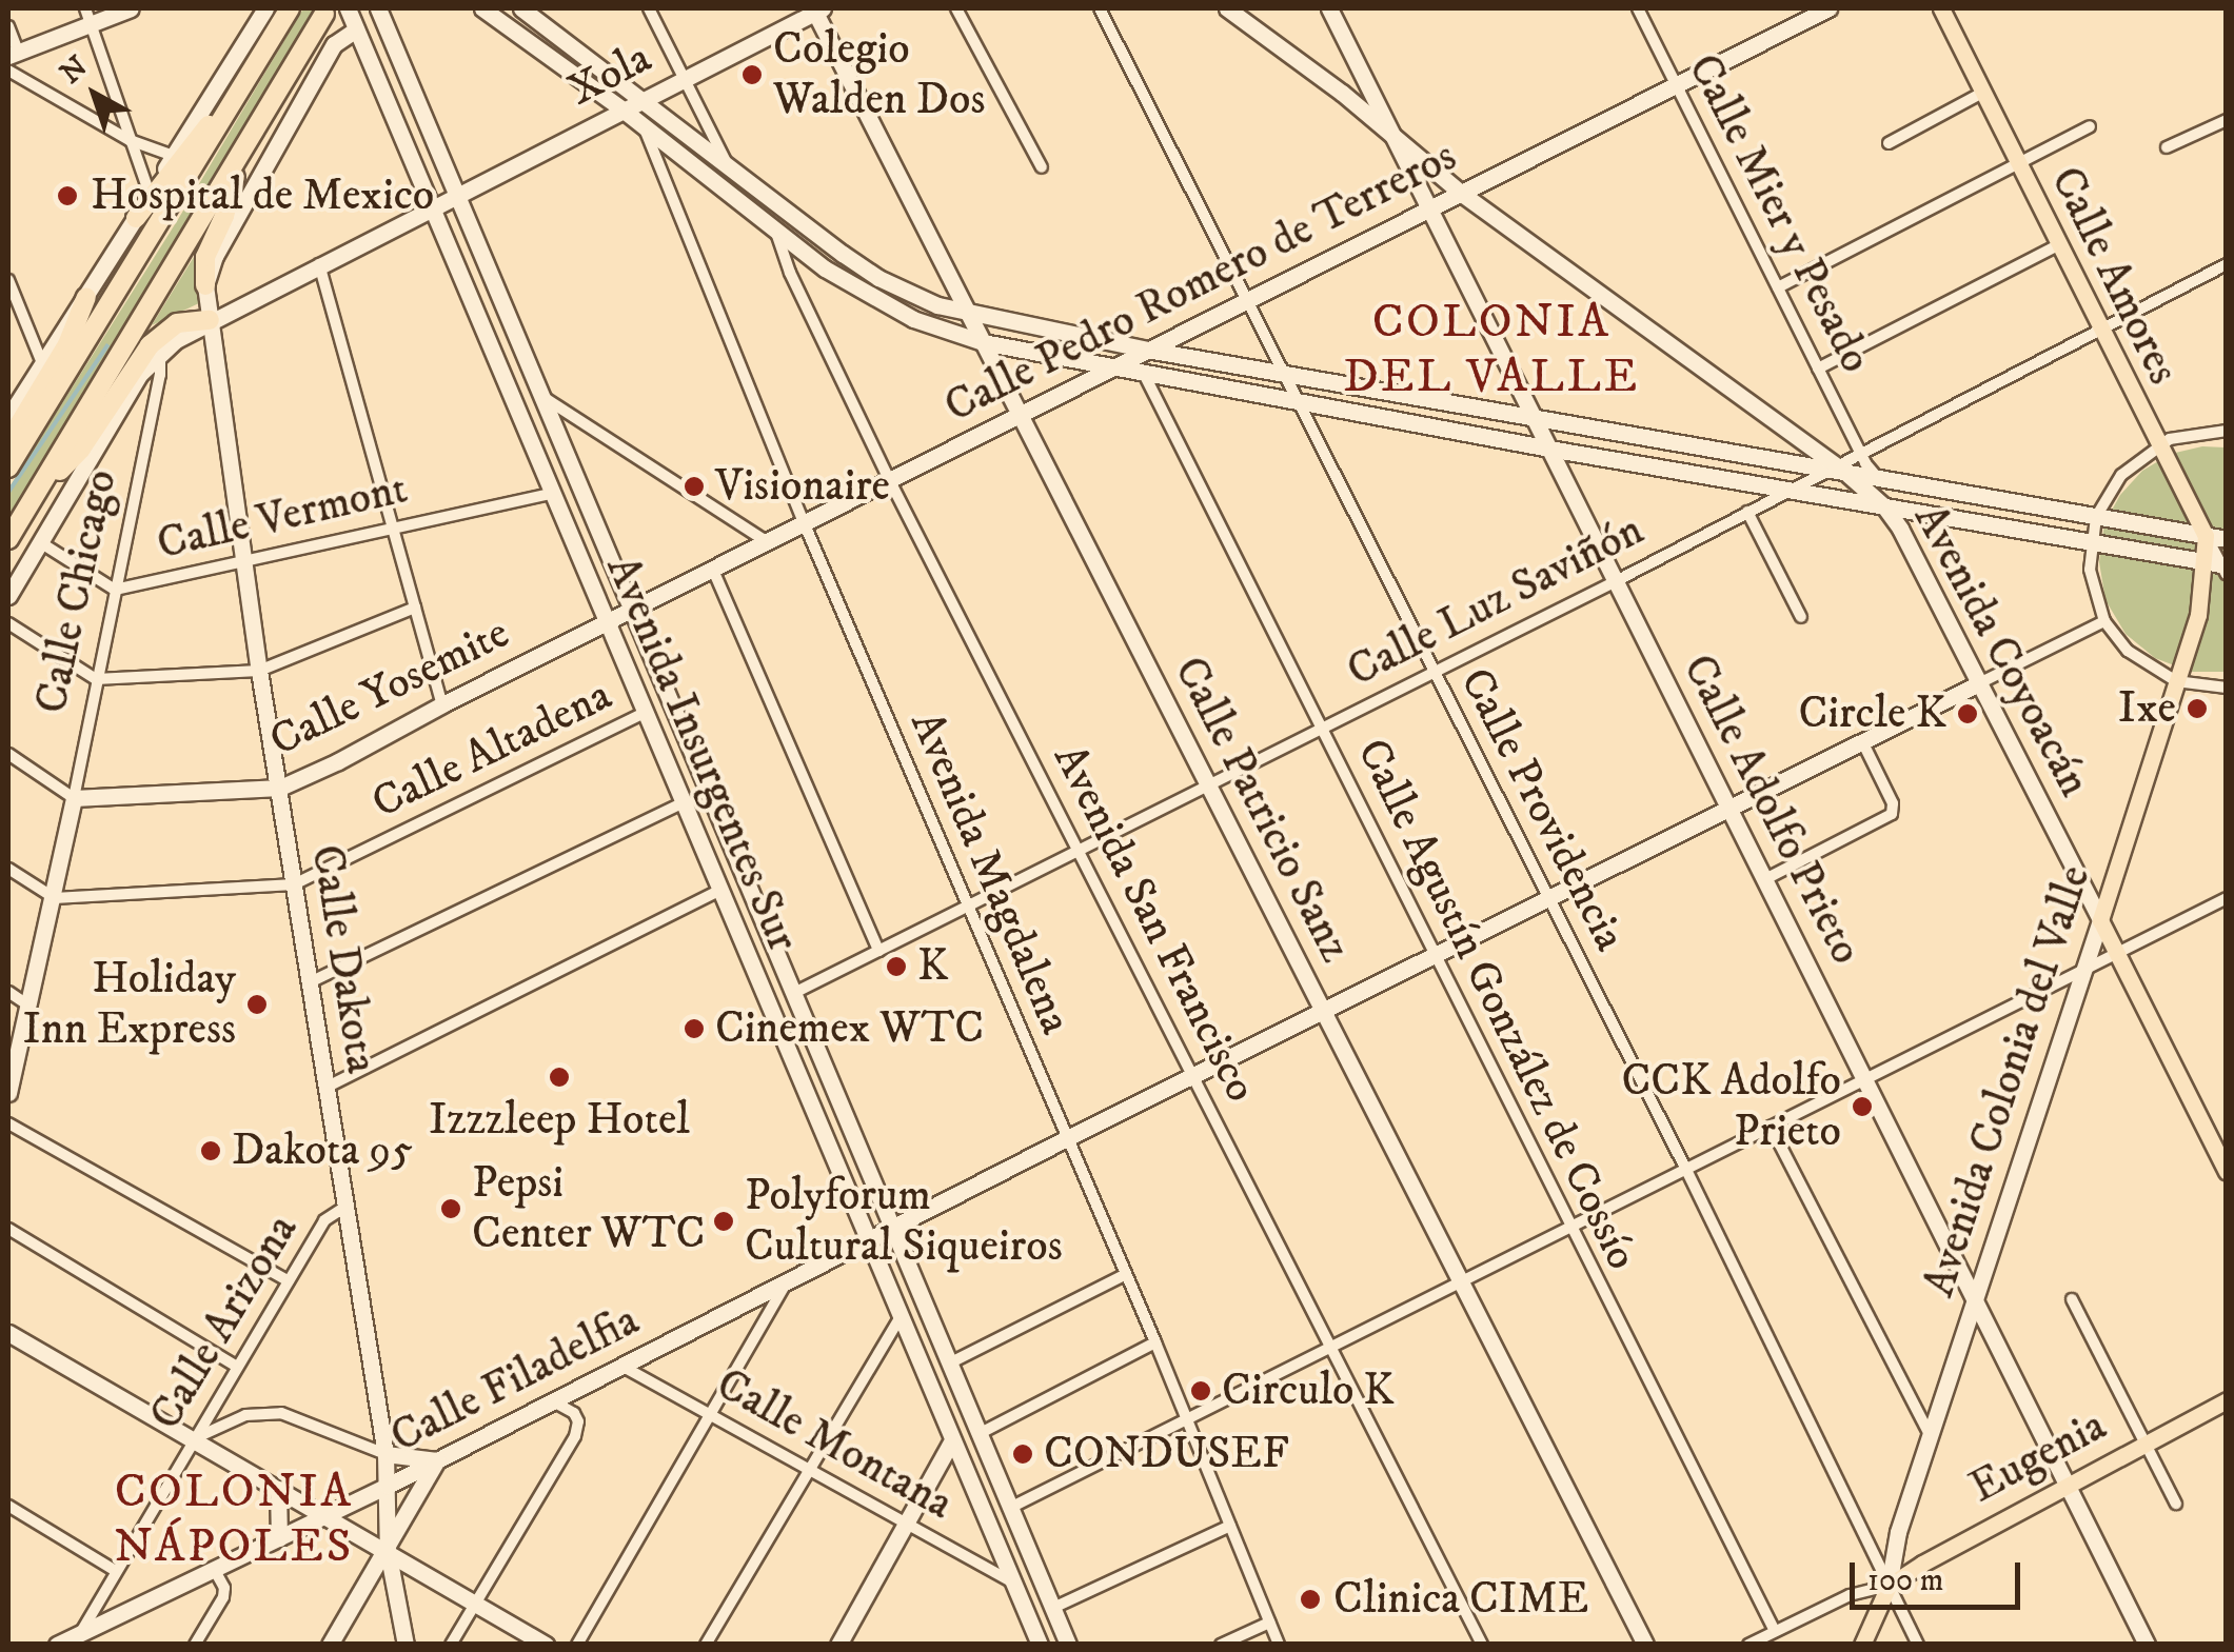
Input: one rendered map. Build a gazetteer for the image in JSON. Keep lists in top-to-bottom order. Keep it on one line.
{"streets":{"main road":["Calle Amores","Avenida Coyoacán","Avenida Colonia del Valle","Eugenia"],"street":["Xola","Calle Mier y Pesado","Calle Pedro Romero de Terreros","Calle Vermont","Calle Chicago","Calle Luz Saviñón","Calle Yosemite","Calle Altadena","Avenida Insurgentes Sur","Calle Patricio Sanz","Calle Providencia","Calle Adolfo Prieto","Avenida Magdalena","Avenida San Francisco","Calle Dakota","Calle Agustín González de Cossío","Calle Arizona","Calle Filadelfia","Calle Montana"]},"crossings":[["Xola","Calle Chicago"],["Xola","Avenida Insurgentes Sur"],["Xola","Calle Patricio Sanz"],["Xola","Calle Dakota"],["Calle Mier y Pesado","Calle Pedro Romero de Terreros"],["Calle Mier y Pesado","Calle Luz Saviñón"],["Calle Amores","Calle Luz Saviñón"],["Calle Amores","Avenida Colonia del Valle"],["Calle Pedro Romero de Terreros","Calle Yosemite"],["Calle Pedro Romero de Terreros","Avenida Insurgentes Sur"],["Calle Pedro Romero de Terreros","Calle Patricio Sanz"],["Calle Pedro Romero de Terreros","Calle Providencia"],["Calle Pedro Romero de Terreros","Calle Adolfo Prieto"],["Calle Pedro Romero de Terreros","Avenida Magdalena"],["Calle Pedro Romero de Terreros","Avenida San Francisco"],["Calle Vermont","Calle Chicago"],["Calle Vermont","Avenida Insurgentes Sur"],["Calle Vermont","Calle Dakota"],["Calle Chicago","Calle Yosemite"],["Calle Chicago","Calle Altadena"],["Calle Luz Saviñón","Avenida Insurgentes Sur"],["Calle Luz Saviñón","Calle Patricio Sanz"],["Calle Luz Saviñón","Calle Providencia"],["Calle Luz Saviñón","Calle Adolfo Prieto"],["Calle Luz Saviñón","Avenida Magdalena"],["Calle Luz Saviñón","Avenida San Francisco"],["Calle Luz Saviñón","Calle Agustín González de Cossío"],["Avenida Coyoacán","Avenida Colonia del Valle"],["Avenida Coyoacán","Calle Filadelfia"],["Calle Yosemite","Avenida Insurgentes Sur"],["Calle Yosemite","Calle Dakota"],["Calle Altadena","Avenida Insurgentes Sur"],["Calle Altadena","Calle Dakota"],["Avenida Insurgentes Sur","Calle Filadelfia"],["Avenida Insurgentes Sur","Calle Montana"],["Calle Patricio Sanz","Calle Filadelfia"],["Calle Providencia","Avenida Colonia del Valle"],["Calle Providencia","Calle Filadelfia"],["Calle Providencia","Eugenia"],["Calle Adolfo Prieto","Avenida Colonia del Valle"],["Calle Adolfo Prieto","Calle Filadelfia"],["Calle Adolfo Prieto","Eugenia"],["Avenida Magdalena","Calle Filadelfia"],["Avenida San Francisco","Calle Filadelfia"],["Calle Dakota","Calle Arizona"],["Calle Dakota","Calle Filadelfia"],["Calle Agustín González de Cossío","Calle Filadelfia"],["Avenida Colonia del Valle","Eugenia"],["Calle Arizona","Calle Filadelfia"],["Calle Filadelfia","Calle Montana"]],"districts":["COLONIA DEL VALLE","COLONIA NÁPOLES"],"places":["Colegio Walden Dos","Hospital de Mexico","Visionaire","Ixe","Circle K","K","Holiday Inn Express","Cinemex WTC","Izzzleep Hotel","CCK Adolfo Prieto","Dakota 95","Pepsi Center WTC","Polyforum Cultural Siqueiros","Circulo K","CONDUSEF","Clinica CIME"],"scale_bar":"100 m","north":"top left"}
